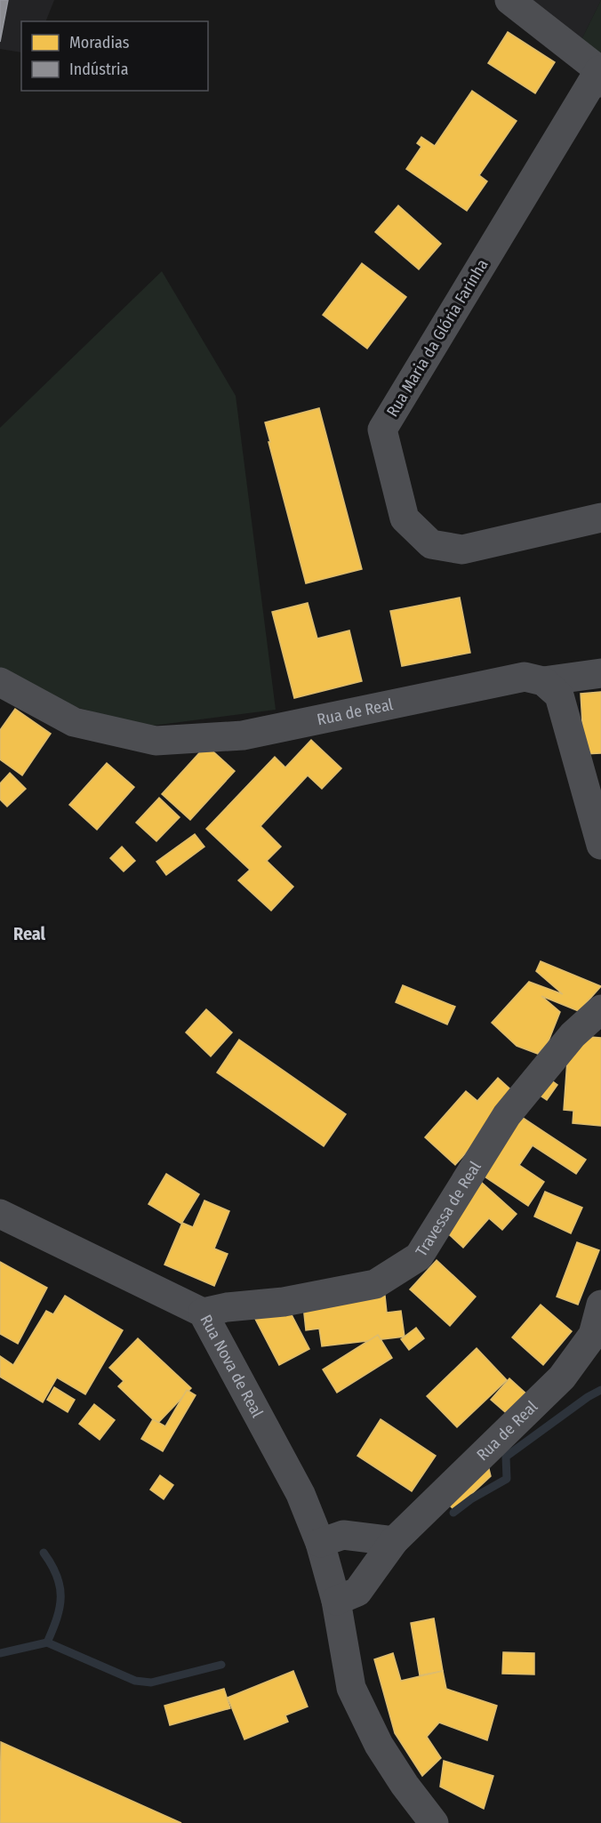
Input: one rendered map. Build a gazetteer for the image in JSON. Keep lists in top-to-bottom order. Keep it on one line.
{"streets":{"street":["Rua Maria da Glória Farinha","Rua de Real","Travessa de Real","Rua Nova de Real"]},"crossings":[["Travessa de Real","Rua Nova de Real"]],"districts":["Real"],"legend":["Moradias","Indústria"]}
